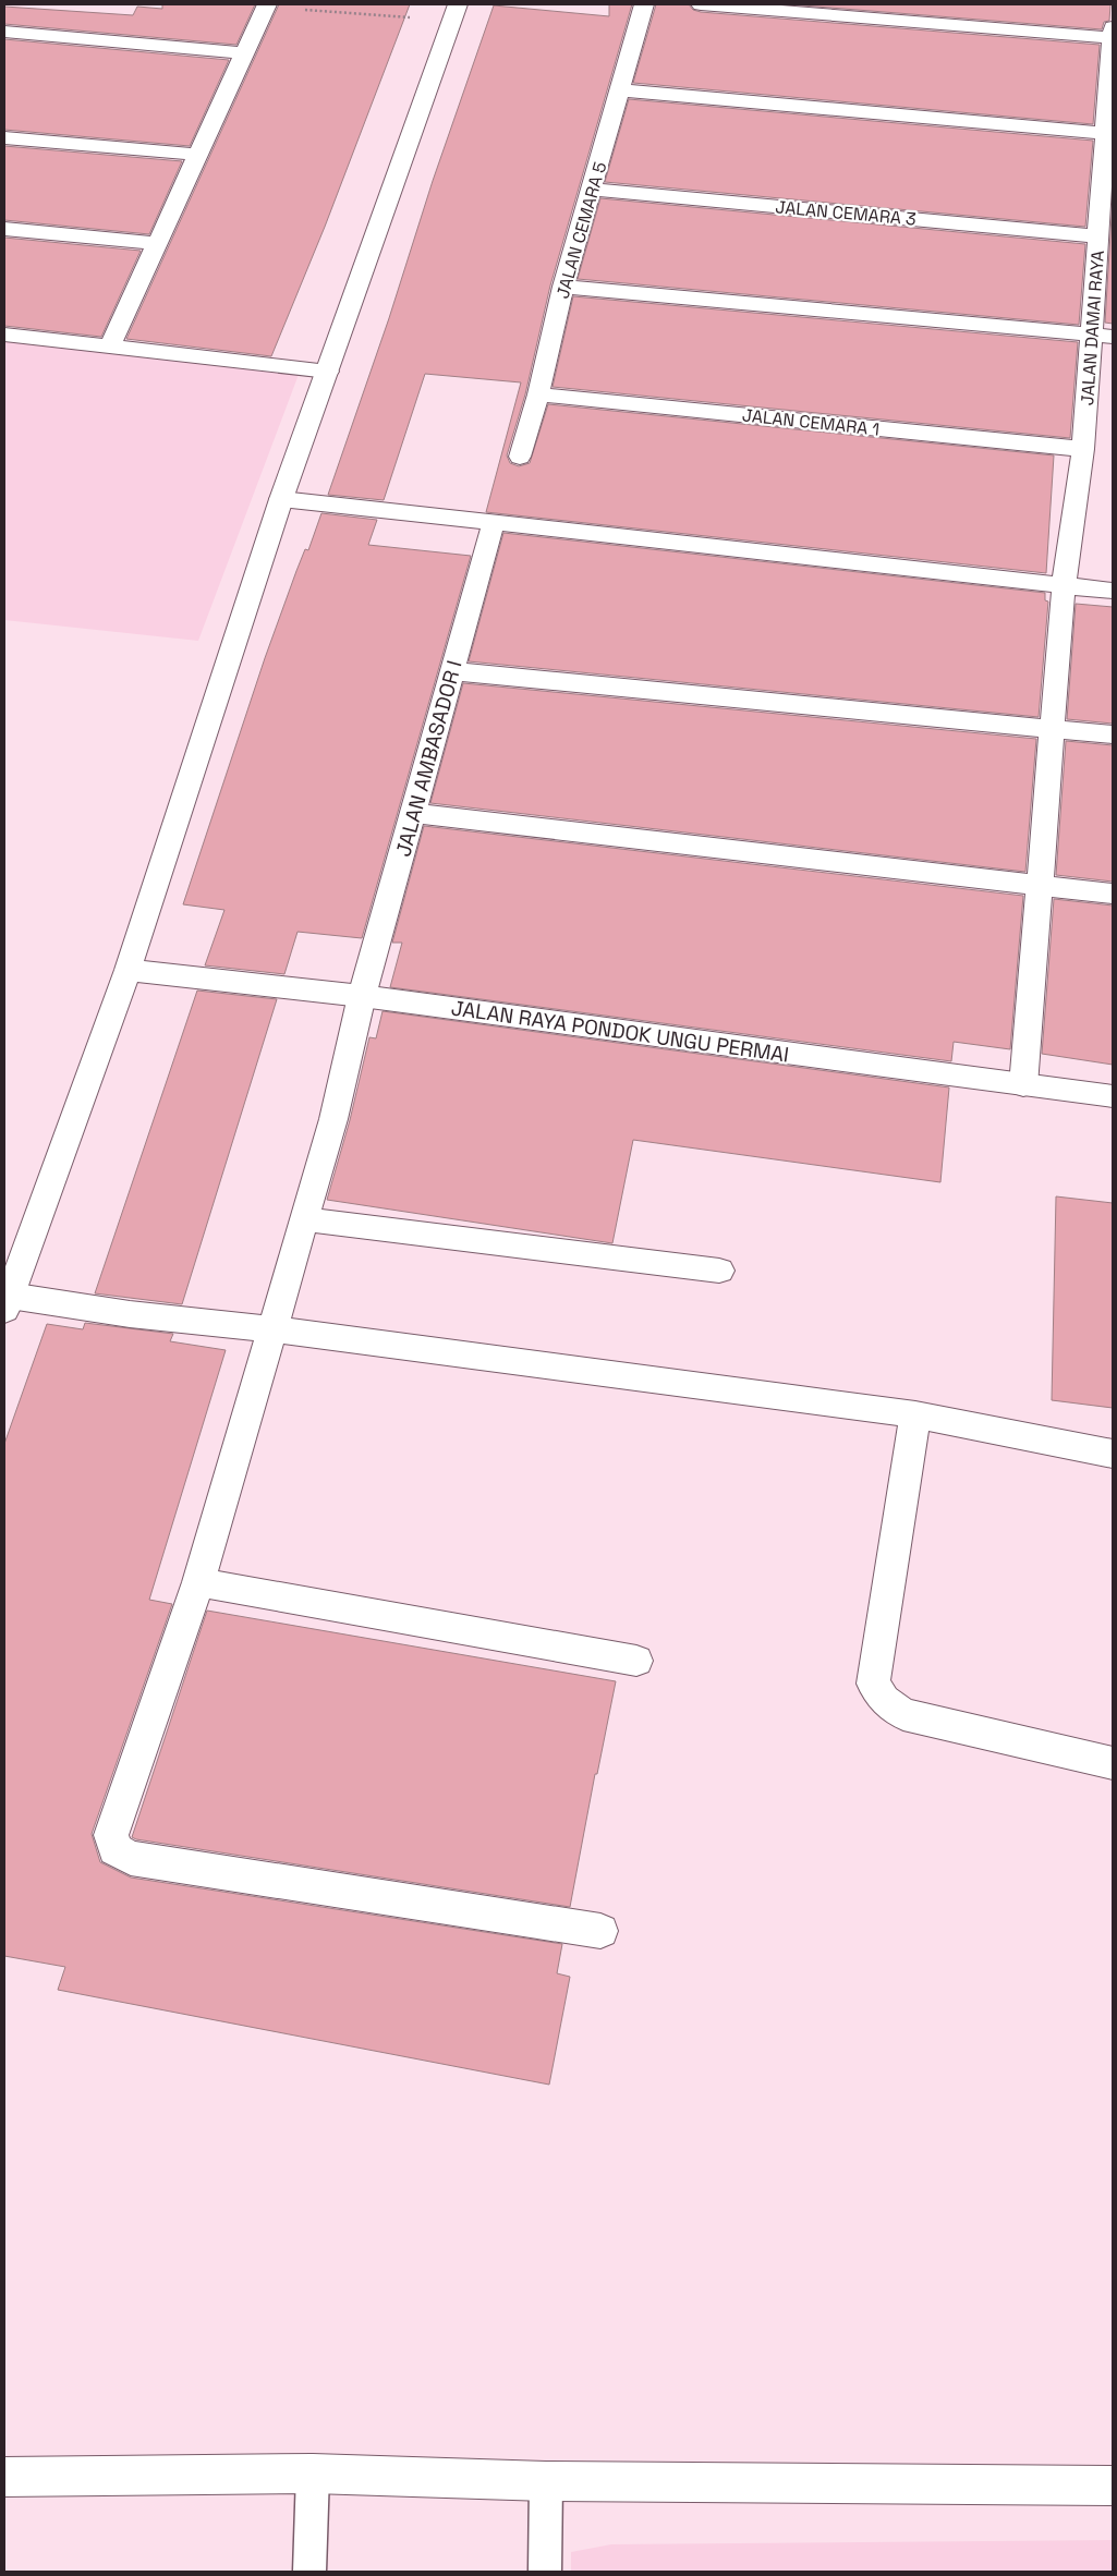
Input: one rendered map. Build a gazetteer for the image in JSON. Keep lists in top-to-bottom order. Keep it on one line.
{"streets":{"street":["JALAN CEMARA 3","JALAN CEMARA 5","JALAN DAMAI RAYA","JALAN CEMARA 1","JALAN AMBASADOR I","JALAN RAYA PONDOK UNGU PERMAI"]},"crossings":[["JALAN CEMARA 3","JALAN CEMARA 5"],["JALAN CEMARA 3","JALAN DAMAI RAYA"],["JALAN CEMARA 5","JALAN CEMARA 1"],["JALAN DAMAI RAYA","JALAN CEMARA 1"],["JALAN DAMAI RAYA","JALAN RAYA PONDOK UNGU PERMAI"],["JALAN AMBASADOR I","JALAN RAYA PONDOK UNGU PERMAI"]]}
